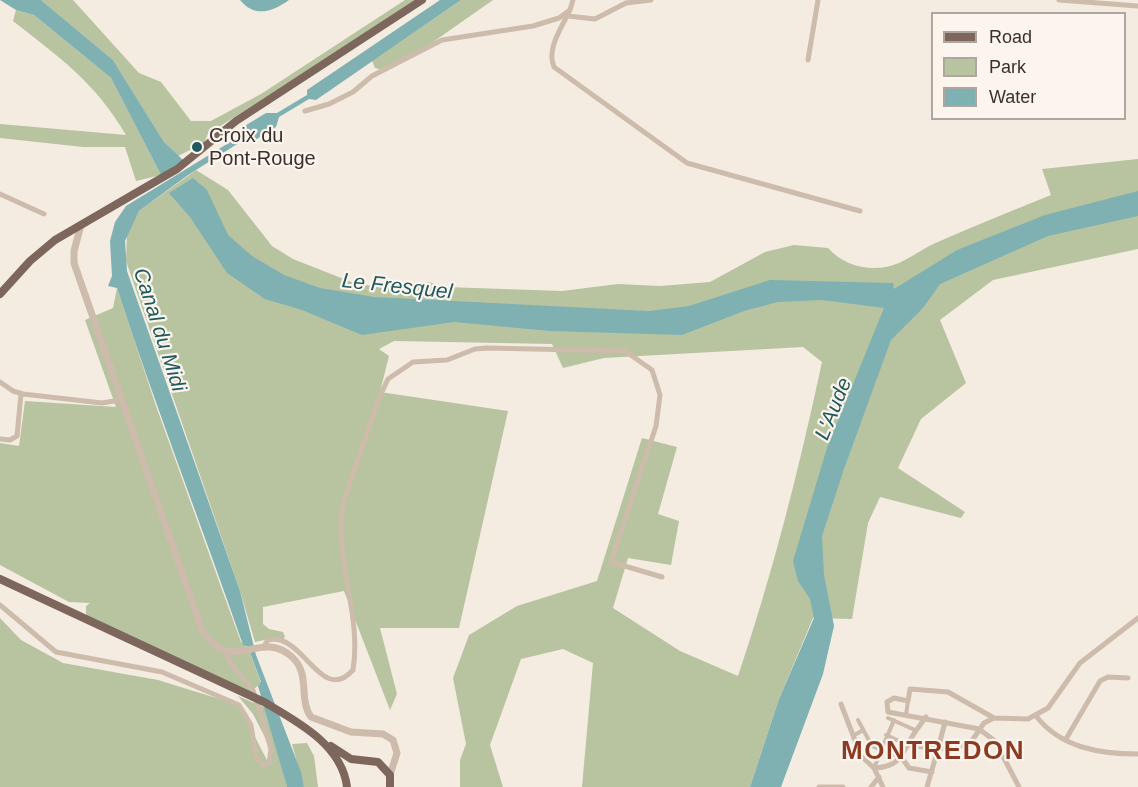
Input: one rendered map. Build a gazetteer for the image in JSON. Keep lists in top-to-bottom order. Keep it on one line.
{"districts":["MONTREDON"],"water":["Le Fresquel","Canal du Midi","L'Aude"],"places":["Croix du Pont-Rouge"],"legend":["Road","Park","Water"]}
